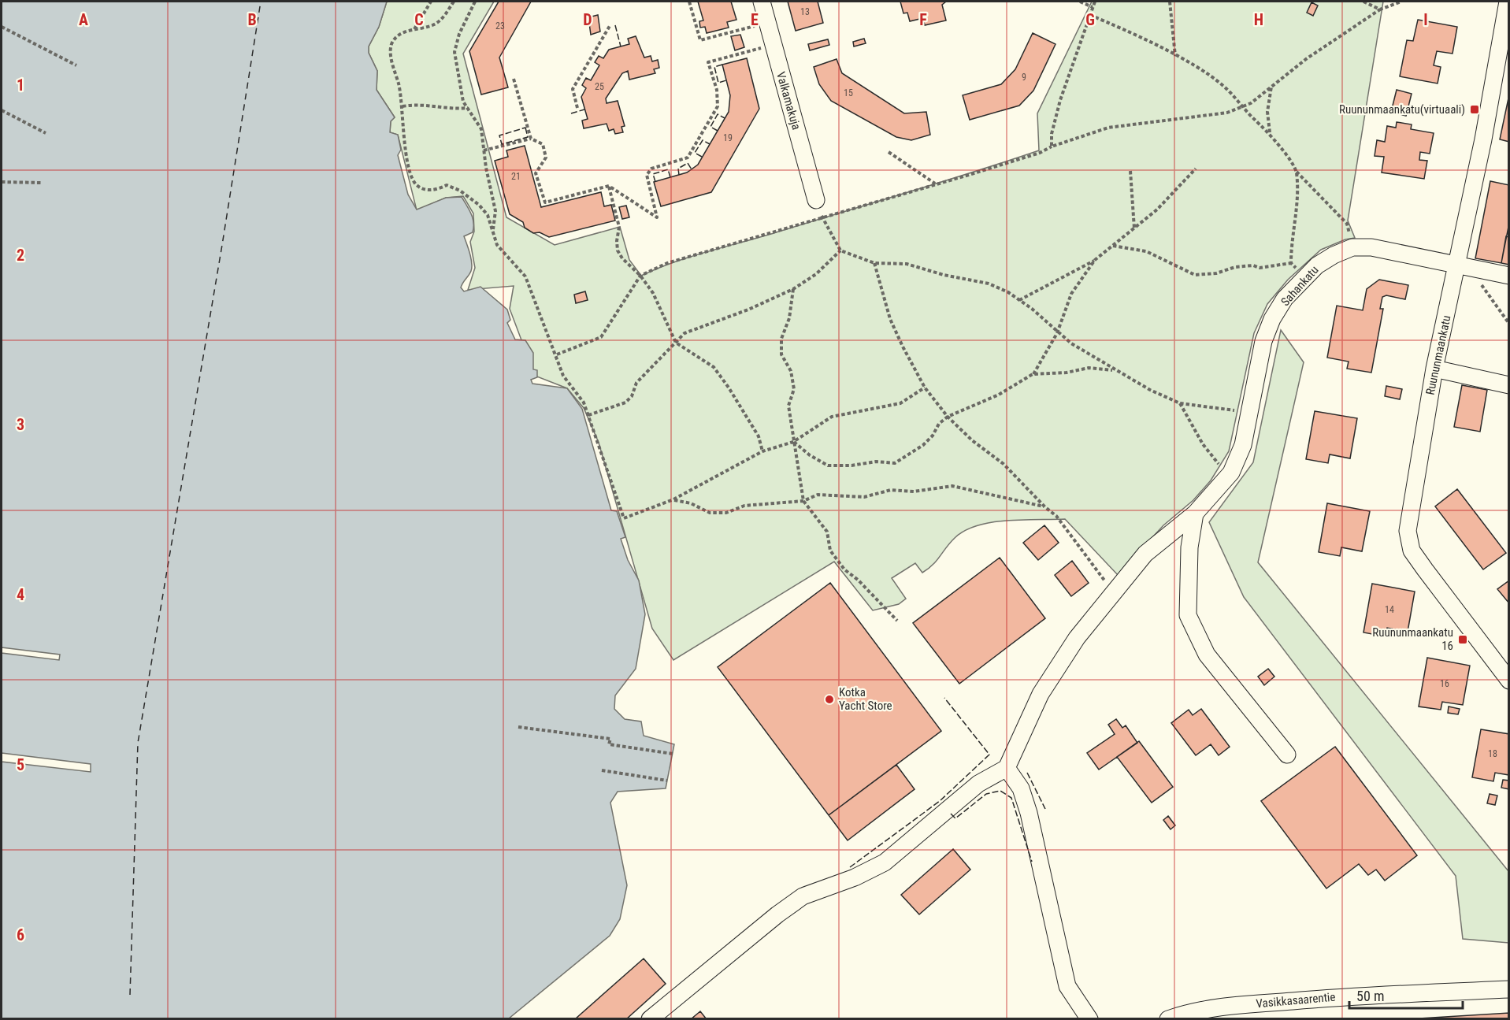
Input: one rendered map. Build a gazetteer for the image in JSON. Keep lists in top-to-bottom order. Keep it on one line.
{"streets":{"street":["Valkamakuja","Sahankatu","Ruununmaankatu","Vasikkasaarentie"]},"crossings":[["Sahankatu","Ruununmaankatu"]],"places":{"transit":["Ruununmaankatu(virtuaali)","Ruununmaankatu 16"],"other":["Kotka Yacht Store"]},"house_numbers":["13","23","9","25","15","19","21","14","16","18"],"scale_bar":"50 m","grid":{"columns":["A","B","C","D","E","F","G","H","I"],"rows":["1","2","3","4","5","6"]}}
